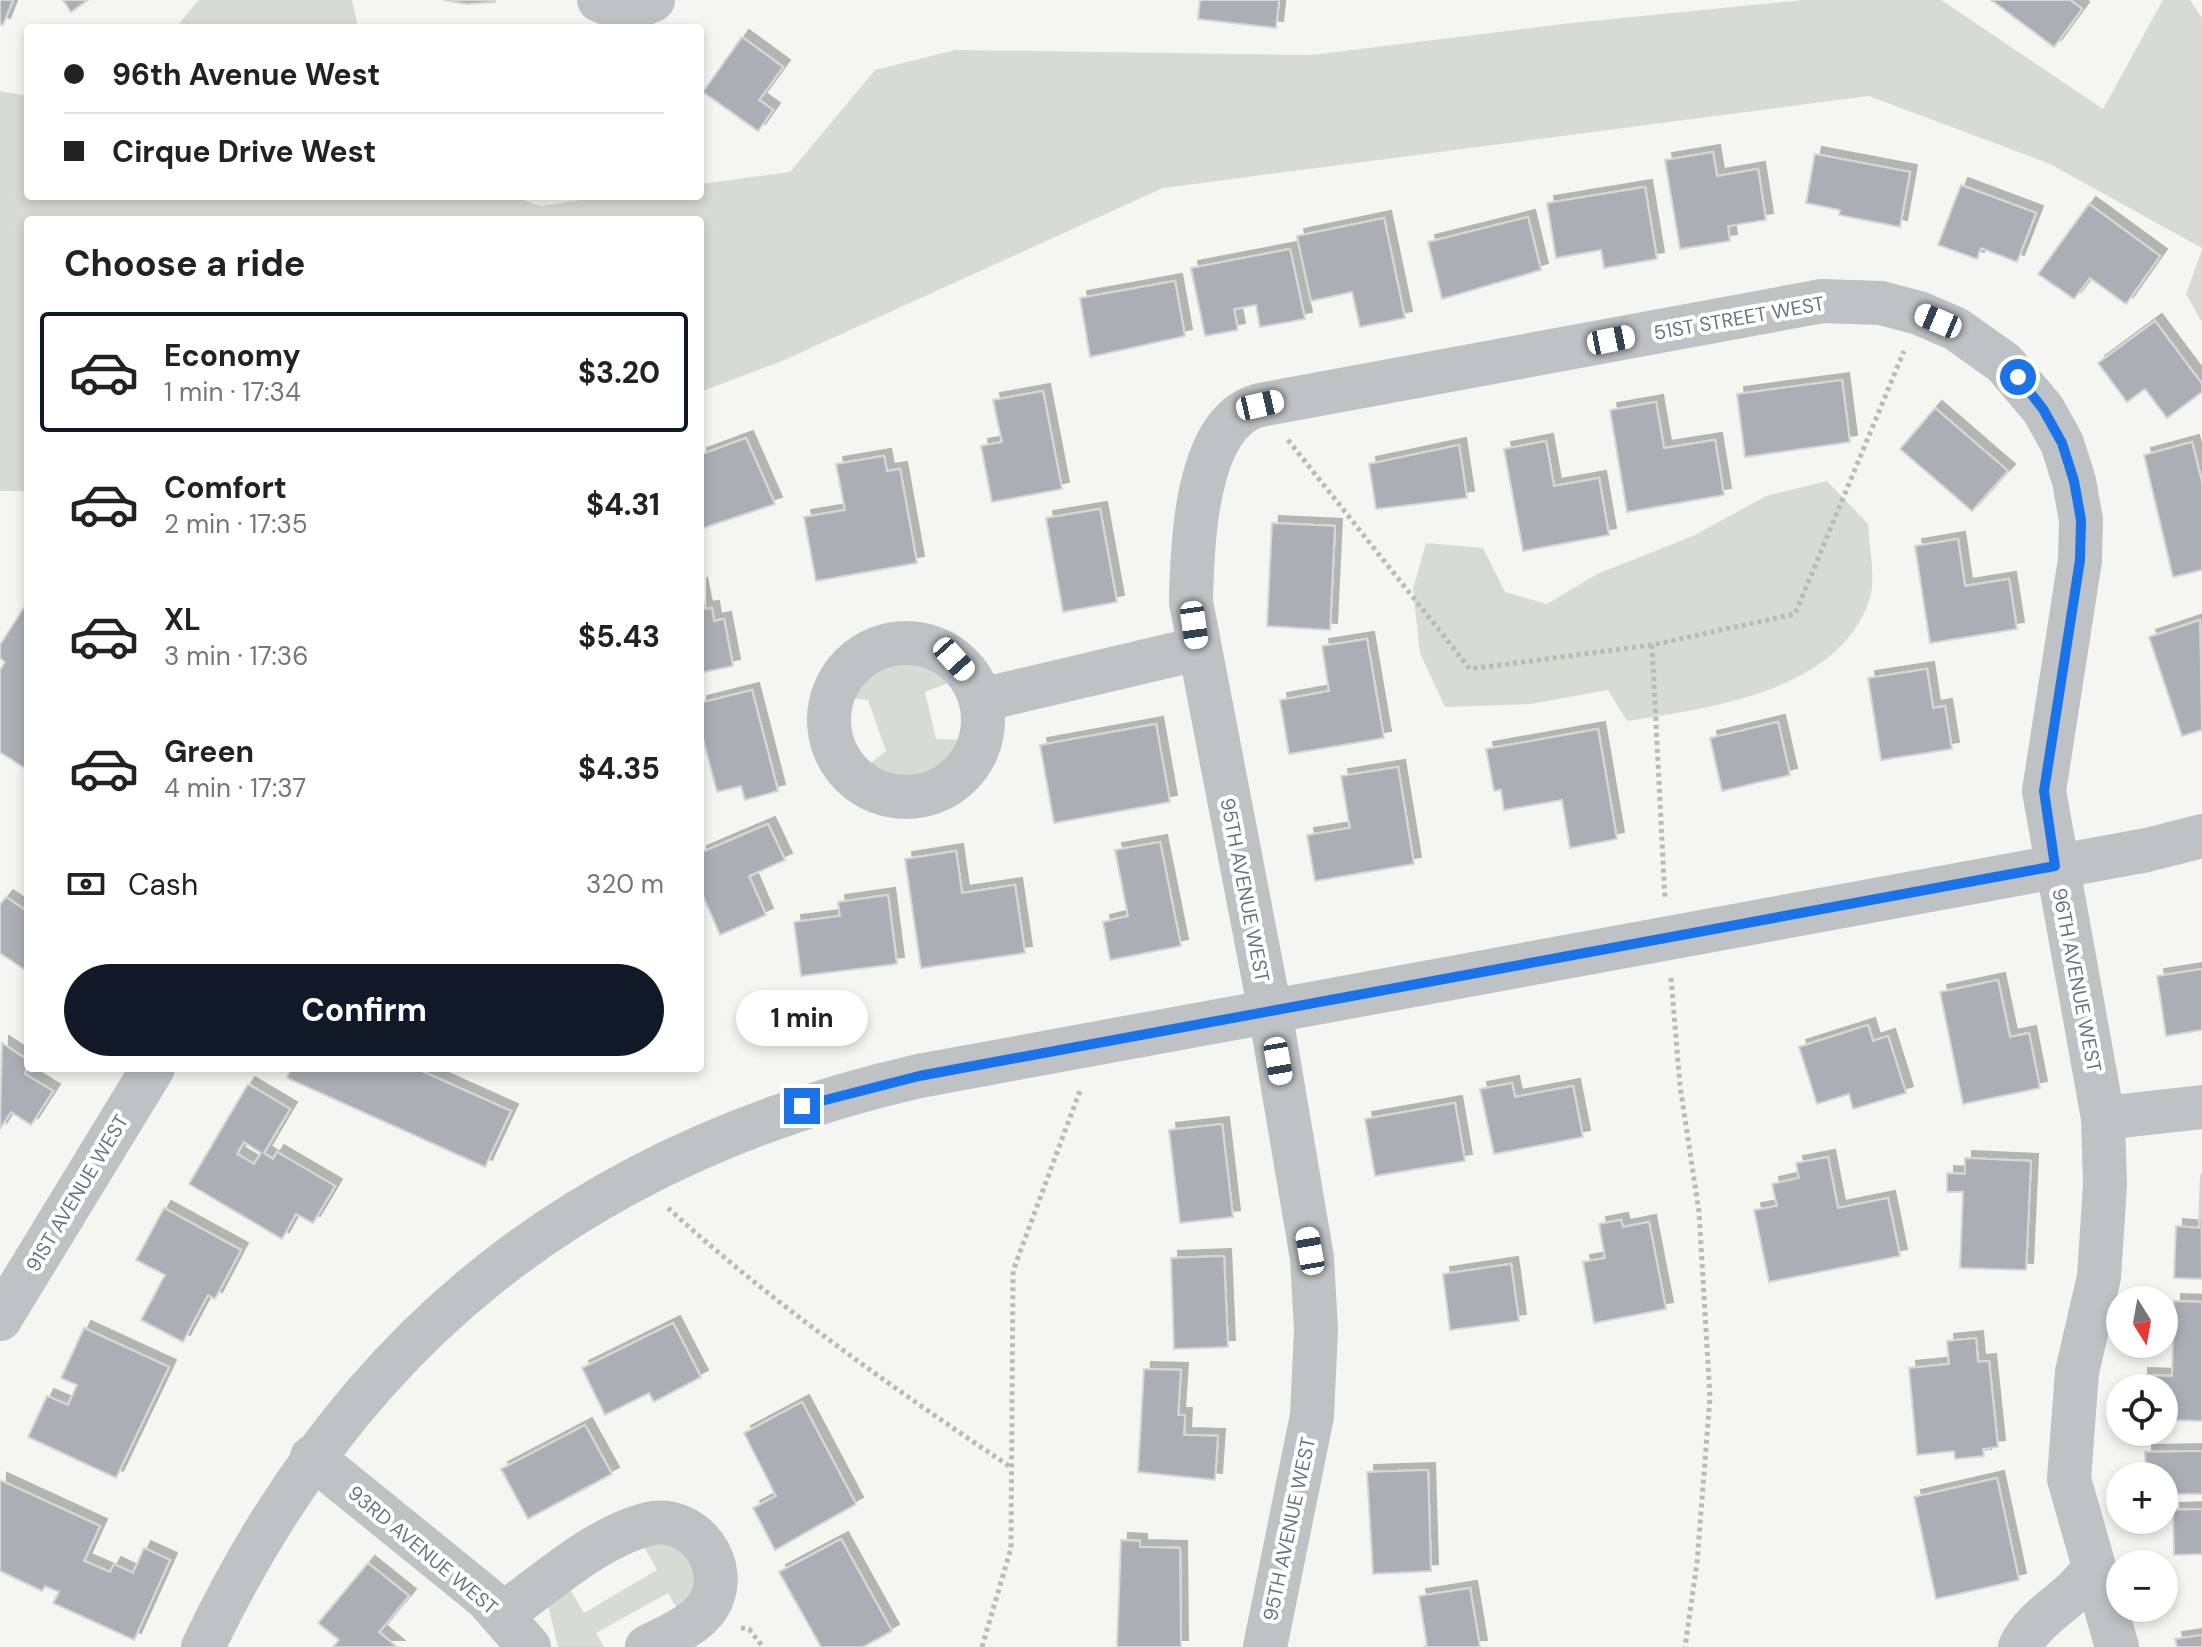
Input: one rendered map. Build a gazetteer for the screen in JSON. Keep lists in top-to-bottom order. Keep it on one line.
{"streets":{"street":["51ST STREET WEST","95TH AVENUE WEST","96TH AVENUE WEST","91ST AVENUE WEST","93RD AVENUE WEST"]},"crossings":[["51ST STREET WEST","95TH AVENUE WEST"],["51ST STREET WEST","96TH AVENUE WEST"]],"north":"bottom","page":{"banner":["96th Avenue West","Cirque Drive West"],"heading":"Choose a ride","list":[{"name":"Economy","note":"1 min · 17:34","value":"$3.20"},{"name":"Comfort","note":"2 min · 17:35","value":"$4.31"},{"name":"XL","note":"3 min · 17:36","value":"$5.43"},{"name":"Green","note":"4 min · 17:37","value":"$4.35"}],"pay":["Cash","320 m"],"buttons":"Confirm","bubble":"1 min","map_buttons":["+","−"]}}
